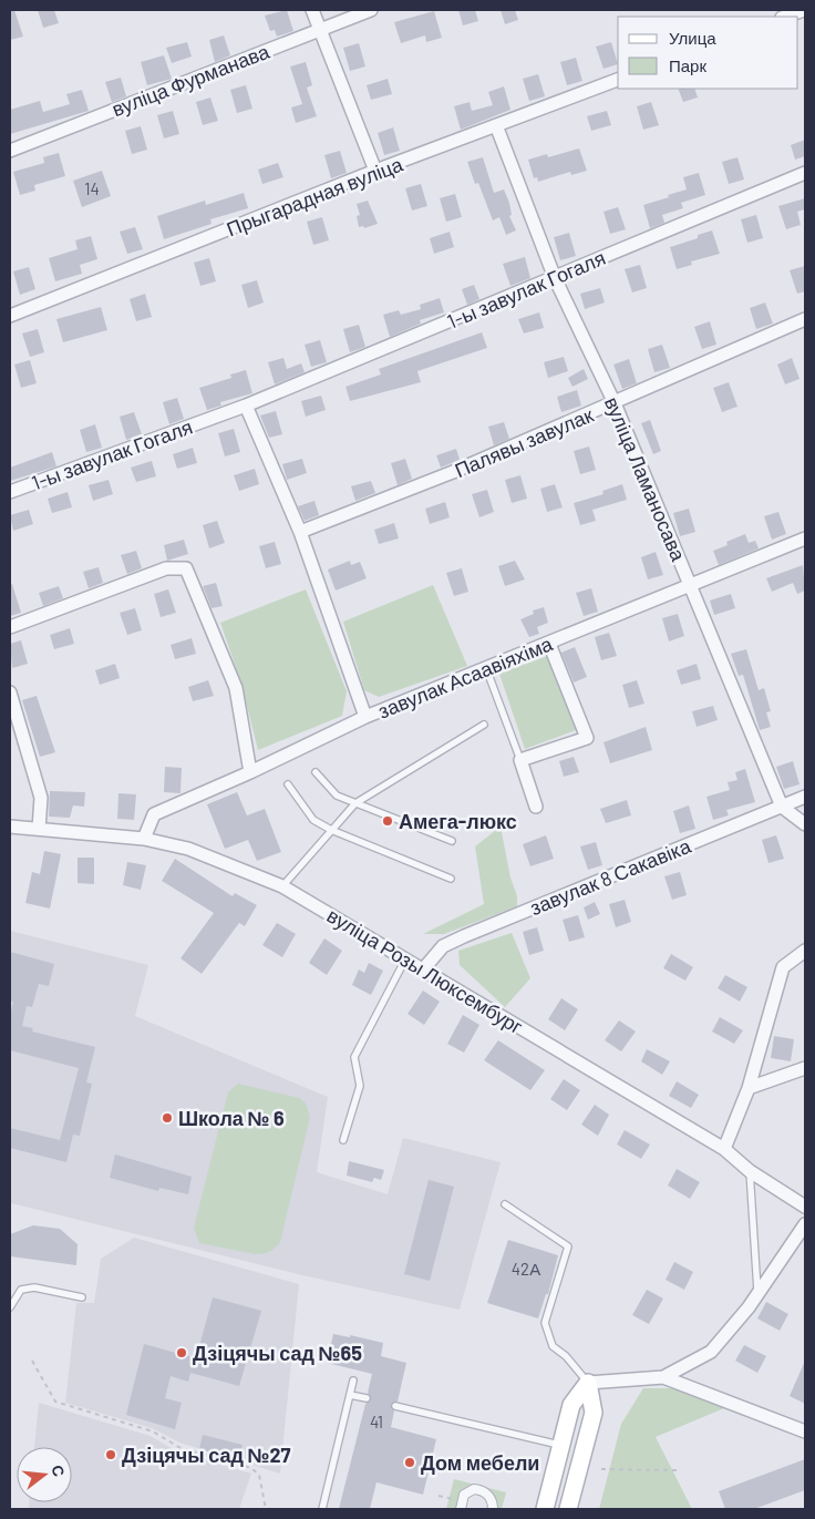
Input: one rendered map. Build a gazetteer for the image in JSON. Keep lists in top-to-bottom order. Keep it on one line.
{"streets":{"street":["вуліца Фурманава","Прыгарадная вуліца","1-ы завулак Гогаля","Палявы завулак","вуліца Ламаносава","завулак Асаавіяхіма","завулак 8 Сакавіка","вуліца Розы Люксембург"]},"crossings":[["Прыгарадная вуліца","вуліца Ламаносава"],["1-ы завулак Гогаля","вуліца Ламаносава"],["Палявы завулак","вуліца Ламаносава"],["вуліца Ламаносава","завулак Асаавіяхіма"],["вуліца Ламаносава","завулак 8 Сакавіка"],["завулак Асаавіяхіма","вуліца Розы Люксембург"],["завулак 8 Сакавіка","вуліца Розы Люксембург"]],"places":["Амега-люкс","Школа № 6","Дзіцячы сад №65","Дзіцячы сад №27","Дом мебели"],"house_numbers":["14","42А","41"],"legend":["Улица","Парк"],"north":"right"}
